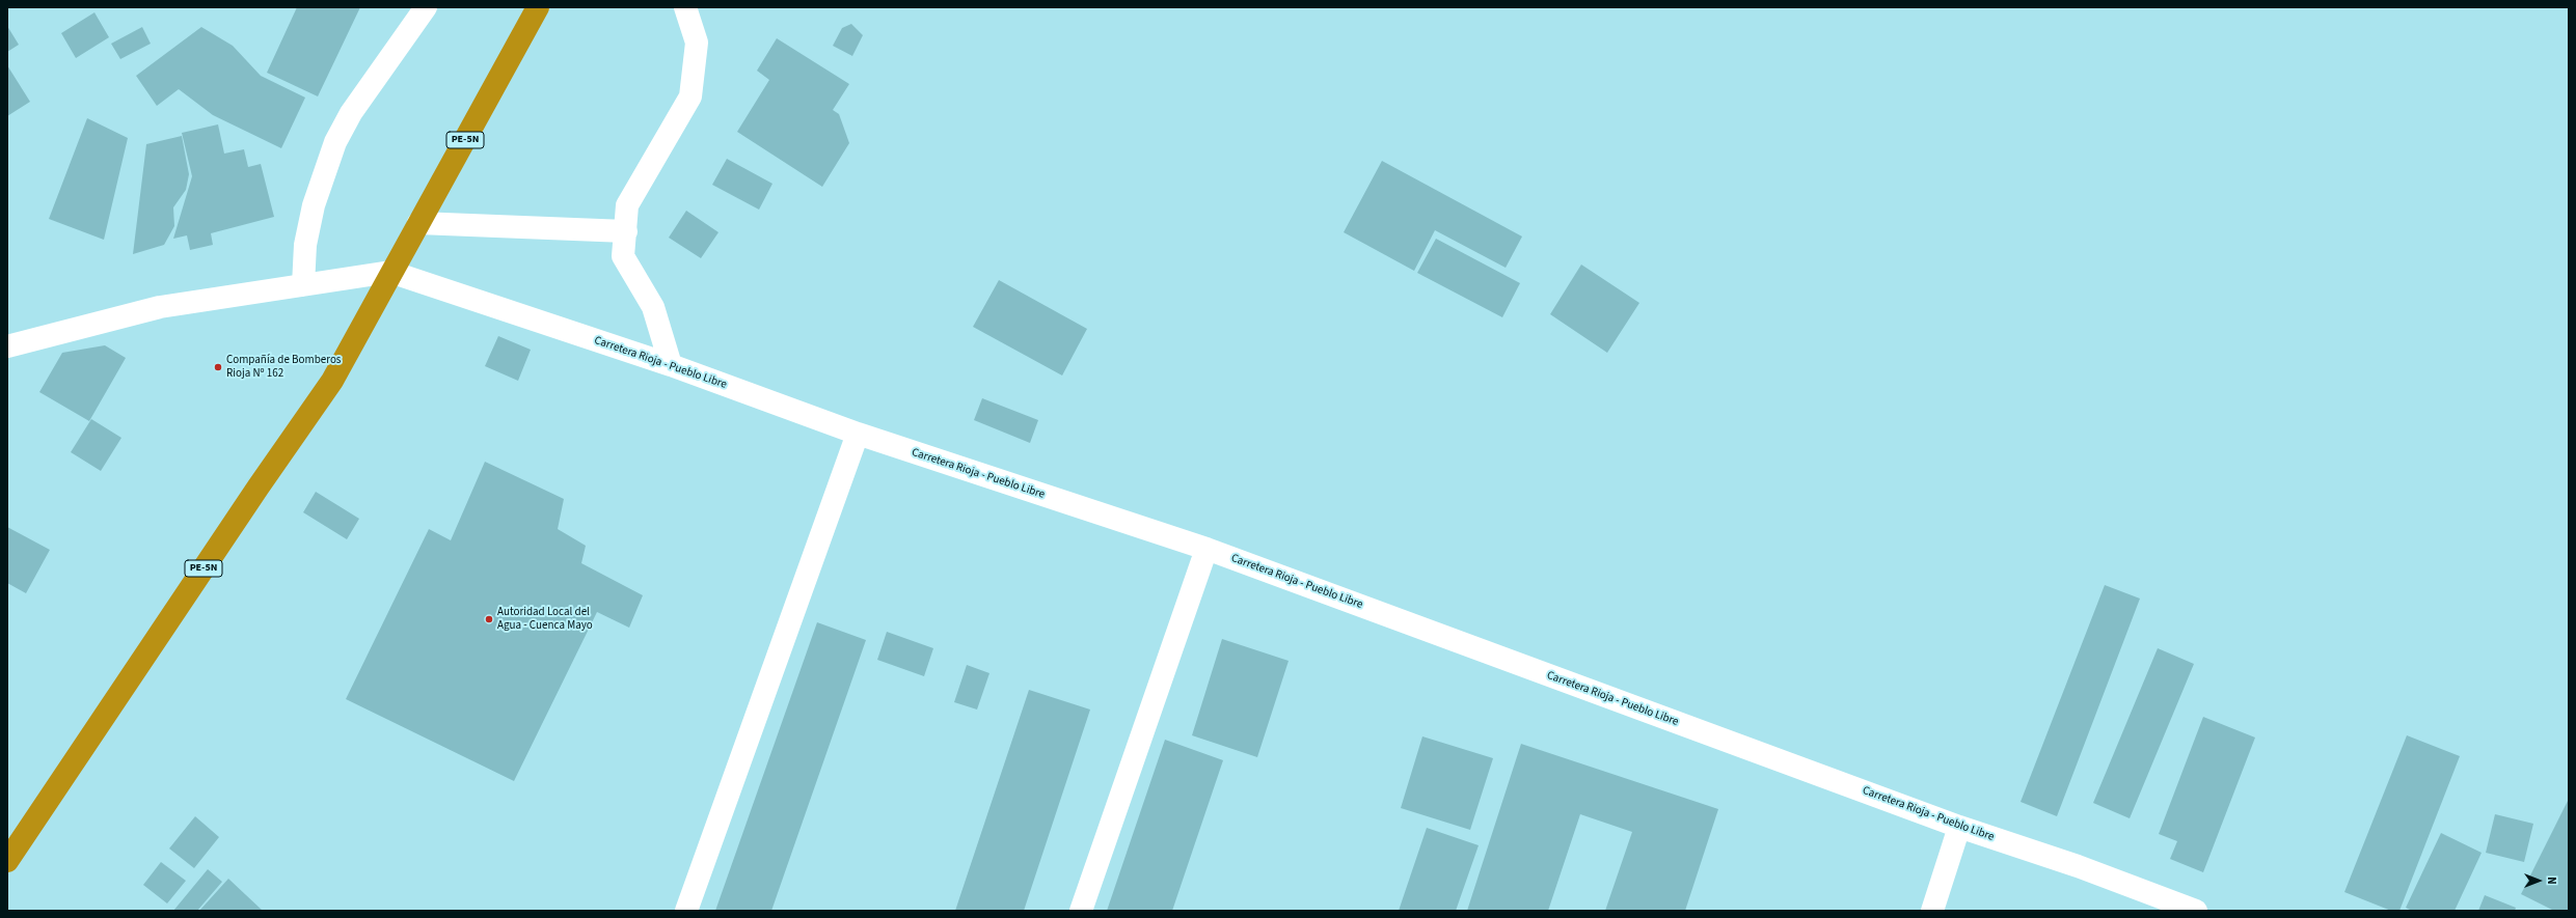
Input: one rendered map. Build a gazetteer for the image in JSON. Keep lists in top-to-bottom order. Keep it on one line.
{"streets":{"highway":["PE-5N"],"street":["Carretera Rioja - Pueblo Libre"]},"crossings":[["PE-5N","Carretera Rioja - Pueblo Libre"]],"places":["Compañía de Bomberos Rioja Nº 162","Autoridad Local del Agua - Cuenca Mayo"],"north":"right"}
